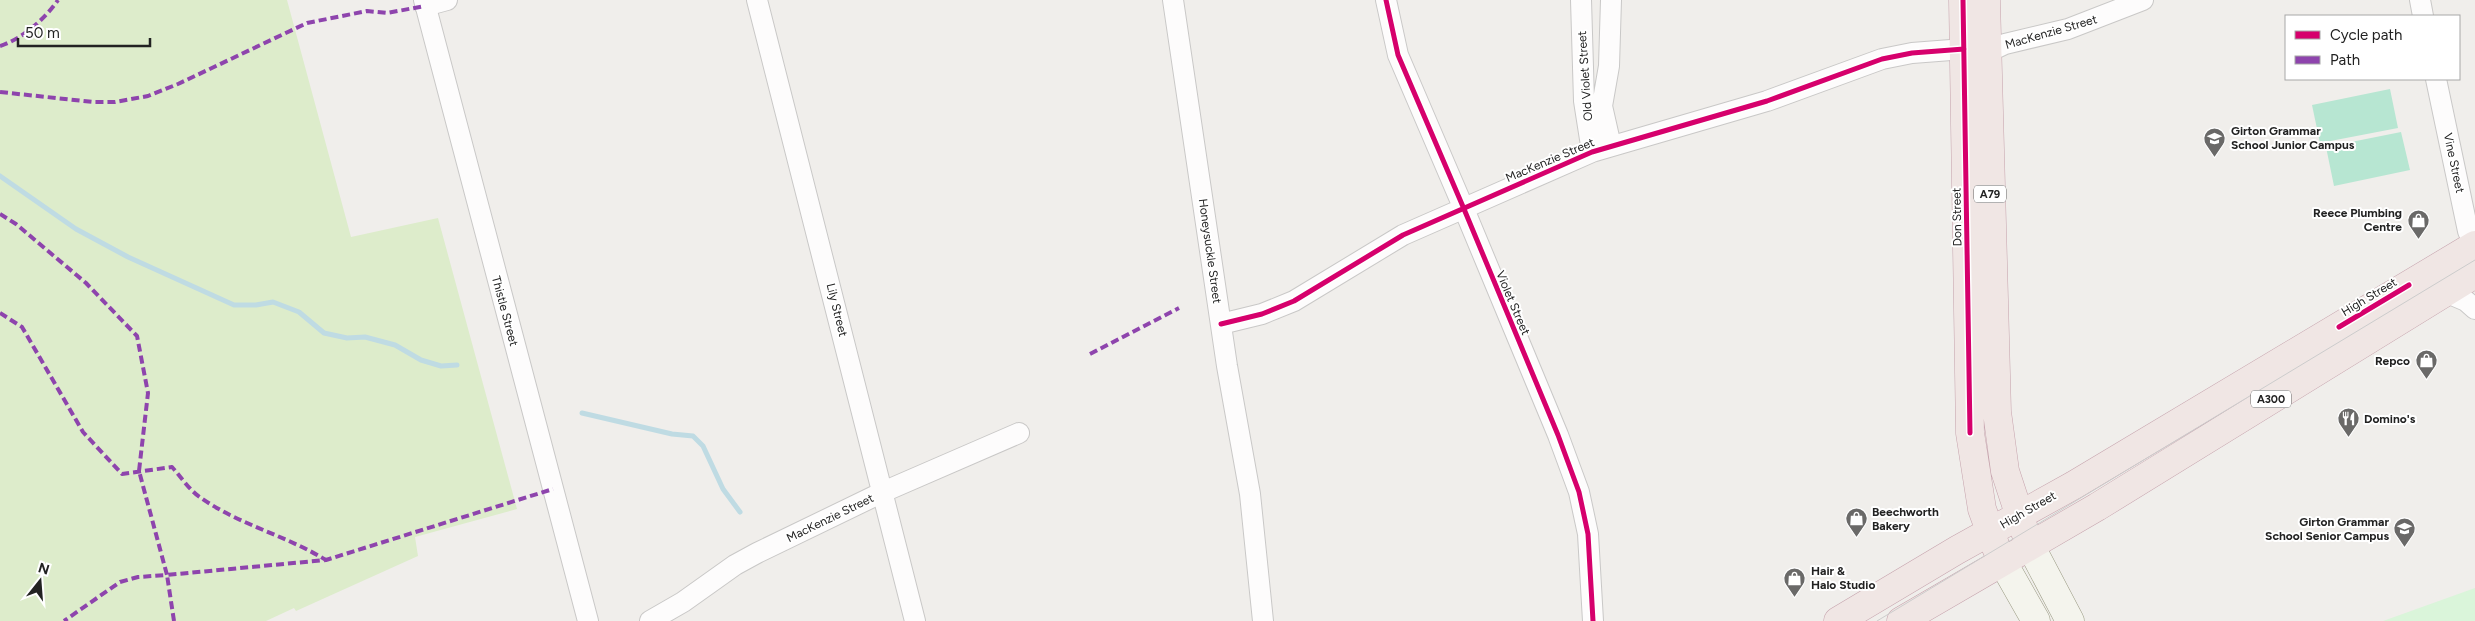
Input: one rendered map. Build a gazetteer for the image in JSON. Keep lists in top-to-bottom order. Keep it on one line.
{"streets":{"highway":["A79","Don Street","High Street","A300"],"street":["MacKenzie Street","Old Violet Street","Vine Street","Honeysuckle Street","Violet Street","Lily Street","Thistle Street"]},"crossings":[["MacKenzie Street","Old Violet Street"],["MacKenzie Street","Don Street"],["MacKenzie Street","Honeysuckle Street"],["MacKenzie Street","Violet Street"],["MacKenzie Street","Lily Street"],["Vine Street","High Street"],["A79","Don Street"],["A79","High Street"],["A79","A300"],["Don Street","High Street"]],"places":{"school or university":["Girton Grammar School Junior Campus","Girton Grammar School Senior Campus"],"shop":["Reece Plumbing Centre","Repco","Beechworth Bakery","Hair & Halo Studio"],"restaurant":["Domino's"]},"legend":["Cycle path","Path"],"scale_bar":"50 m","north":"top"}
